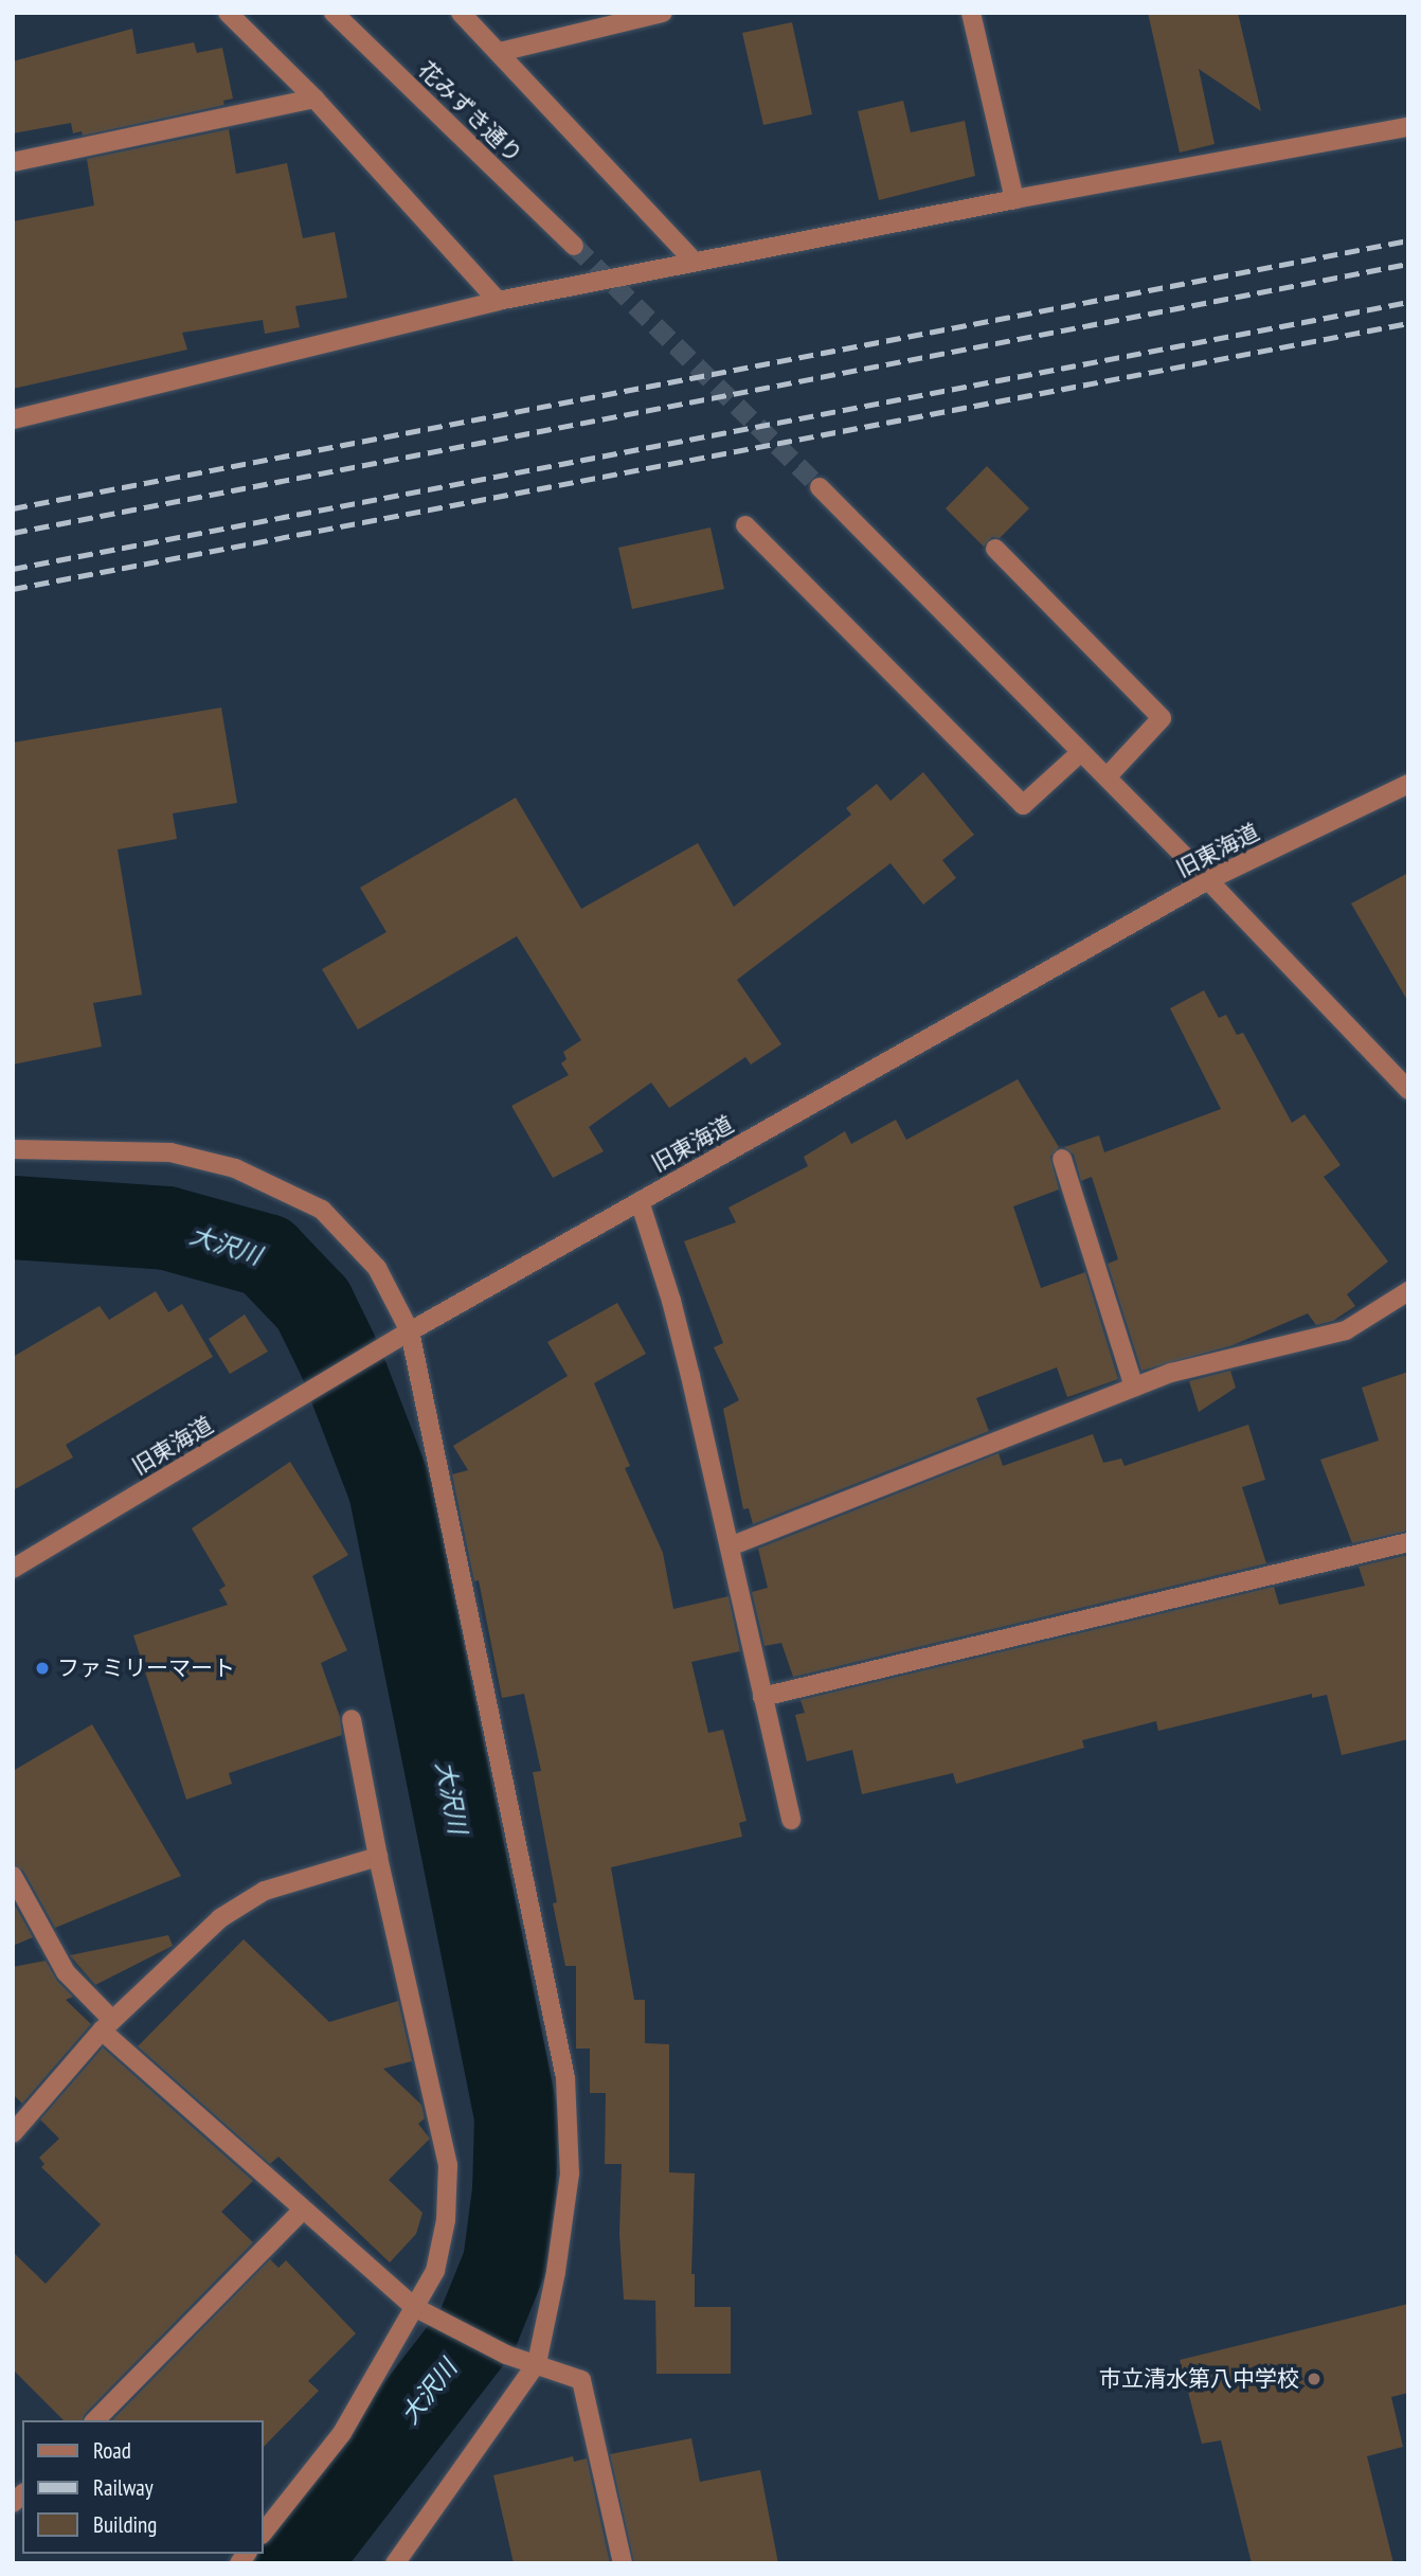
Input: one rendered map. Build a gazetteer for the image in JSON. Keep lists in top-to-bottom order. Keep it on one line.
{"streets":{"street":["花みずき通り","旧東海道"]},"water":["大沢川"],"places":["ファミリーマート","市立清水第八中学校"],"legend":["Road","Railway","Building"]}
